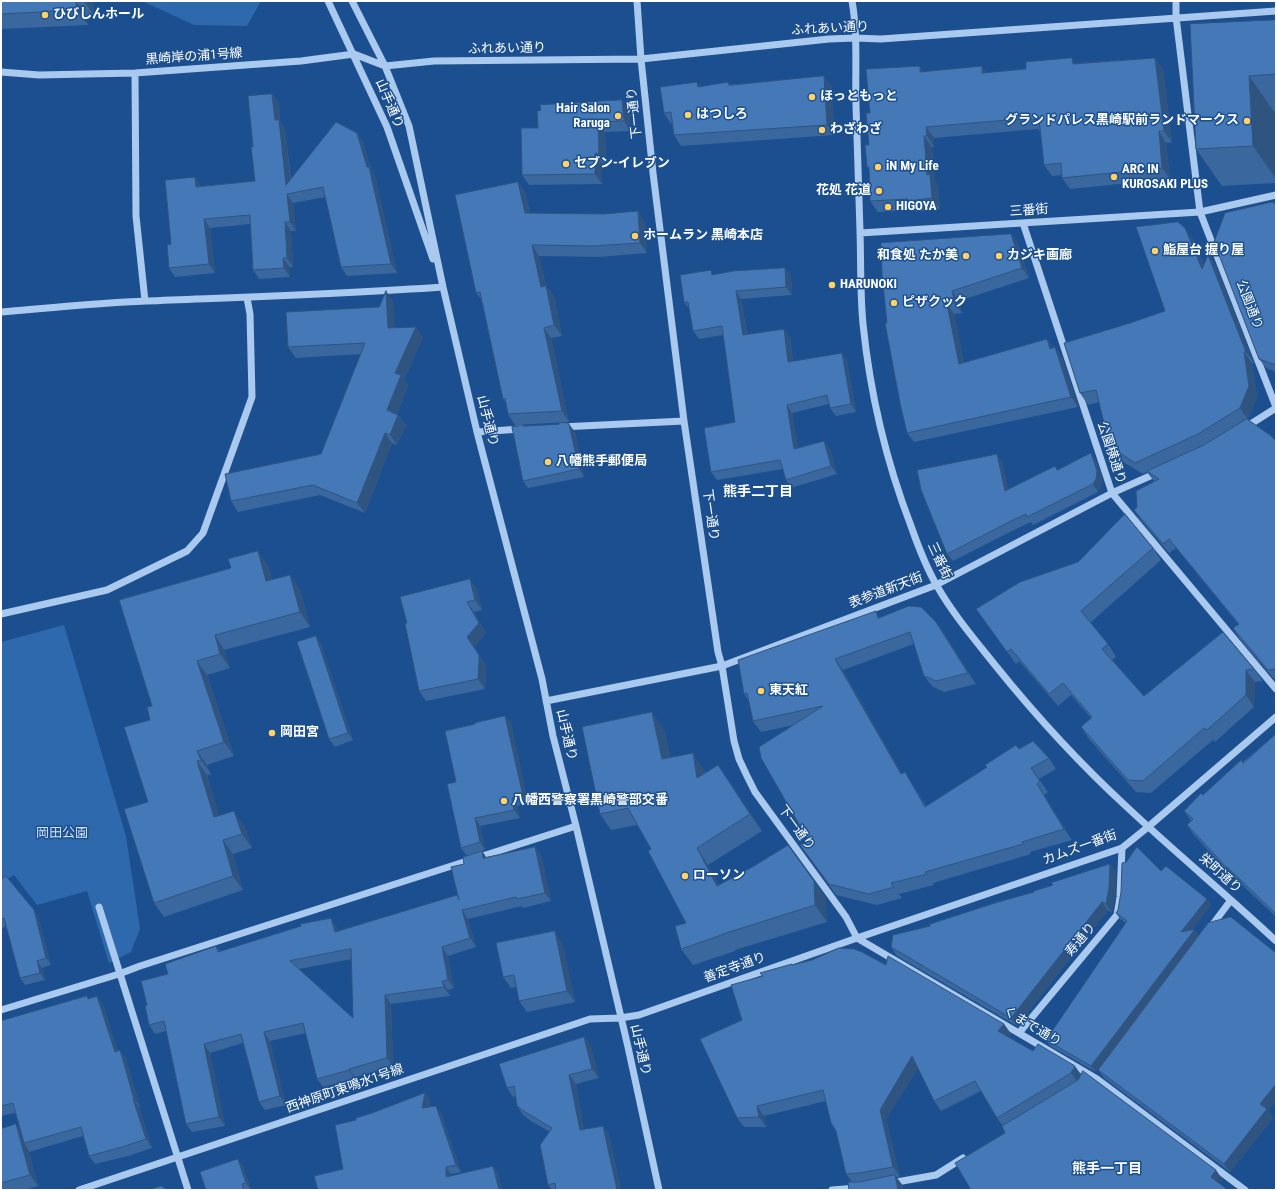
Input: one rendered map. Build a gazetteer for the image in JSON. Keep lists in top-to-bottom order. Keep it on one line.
{"streets":{"street":["ふれあい通り","黒崎岸の浦1号線","山手通り","下一通り","三番街","公園通り","公園横通り","表参道新天街","カムズ一番街","栄町通り","寿通り","善定寺通り","くまで通り","西神原町東鳴水1号線"]},"crossings":[["ふれあい通り","黒崎岸の浦1号線"],["ふれあい通り","山手通り"],["ふれあい通り","下一通り"],["ふれあい通り","三番街"],["ふれあい通り","公園通り"],["黒崎岸の浦1号線","山手通り"],["山手通り","表参道新天街"],["山手通り","善定寺通り"],["山手通り","西神原町東鳴水1号線"],["下一通り","表参道新天街"],["下一通り","カムズ一番街"],["下一通り","善定寺通り"],["下一通り","くまで通り"],["三番街","公園通り"],["三番街","公園横通り"],["三番街","表参道新天街"],["三番街","カムズ一番街"],["三番街","栄町通り"],["公園横通り","表参道新天街"],["カムズ一番街","栄町通り"],["カムズ一番街","寿通り"],["カムズ一番街","善定寺通り"],["カムズ一番街","くまで通り"],["寿通り","くまで通り"],["善定寺通り","くまで通り"],["善定寺通り","西神原町東鳴水1号線"]],"districts":["熊手二丁目","熊手一丁目"],"parks":["岡田公園"],"places":["ひびしんホール","ほっともっと","はつしろ","Hair Salon Raruga","グランドパレス黒崎駅前ランドマークス","わざわざ","セブン-イレブン","iN My Life","ARC IN KUROSAKI PLUS","花処 花道","HIGOYA","ホームラン 黒崎本店","鮨屋台 握り屋","和食処 たか美","カジキ画廊","HARUNOKI","ピザクック","八幡熊手郵便局","東天紅","岡田宮","八幡西警察署黒崎警部交番","ローソン"]}
